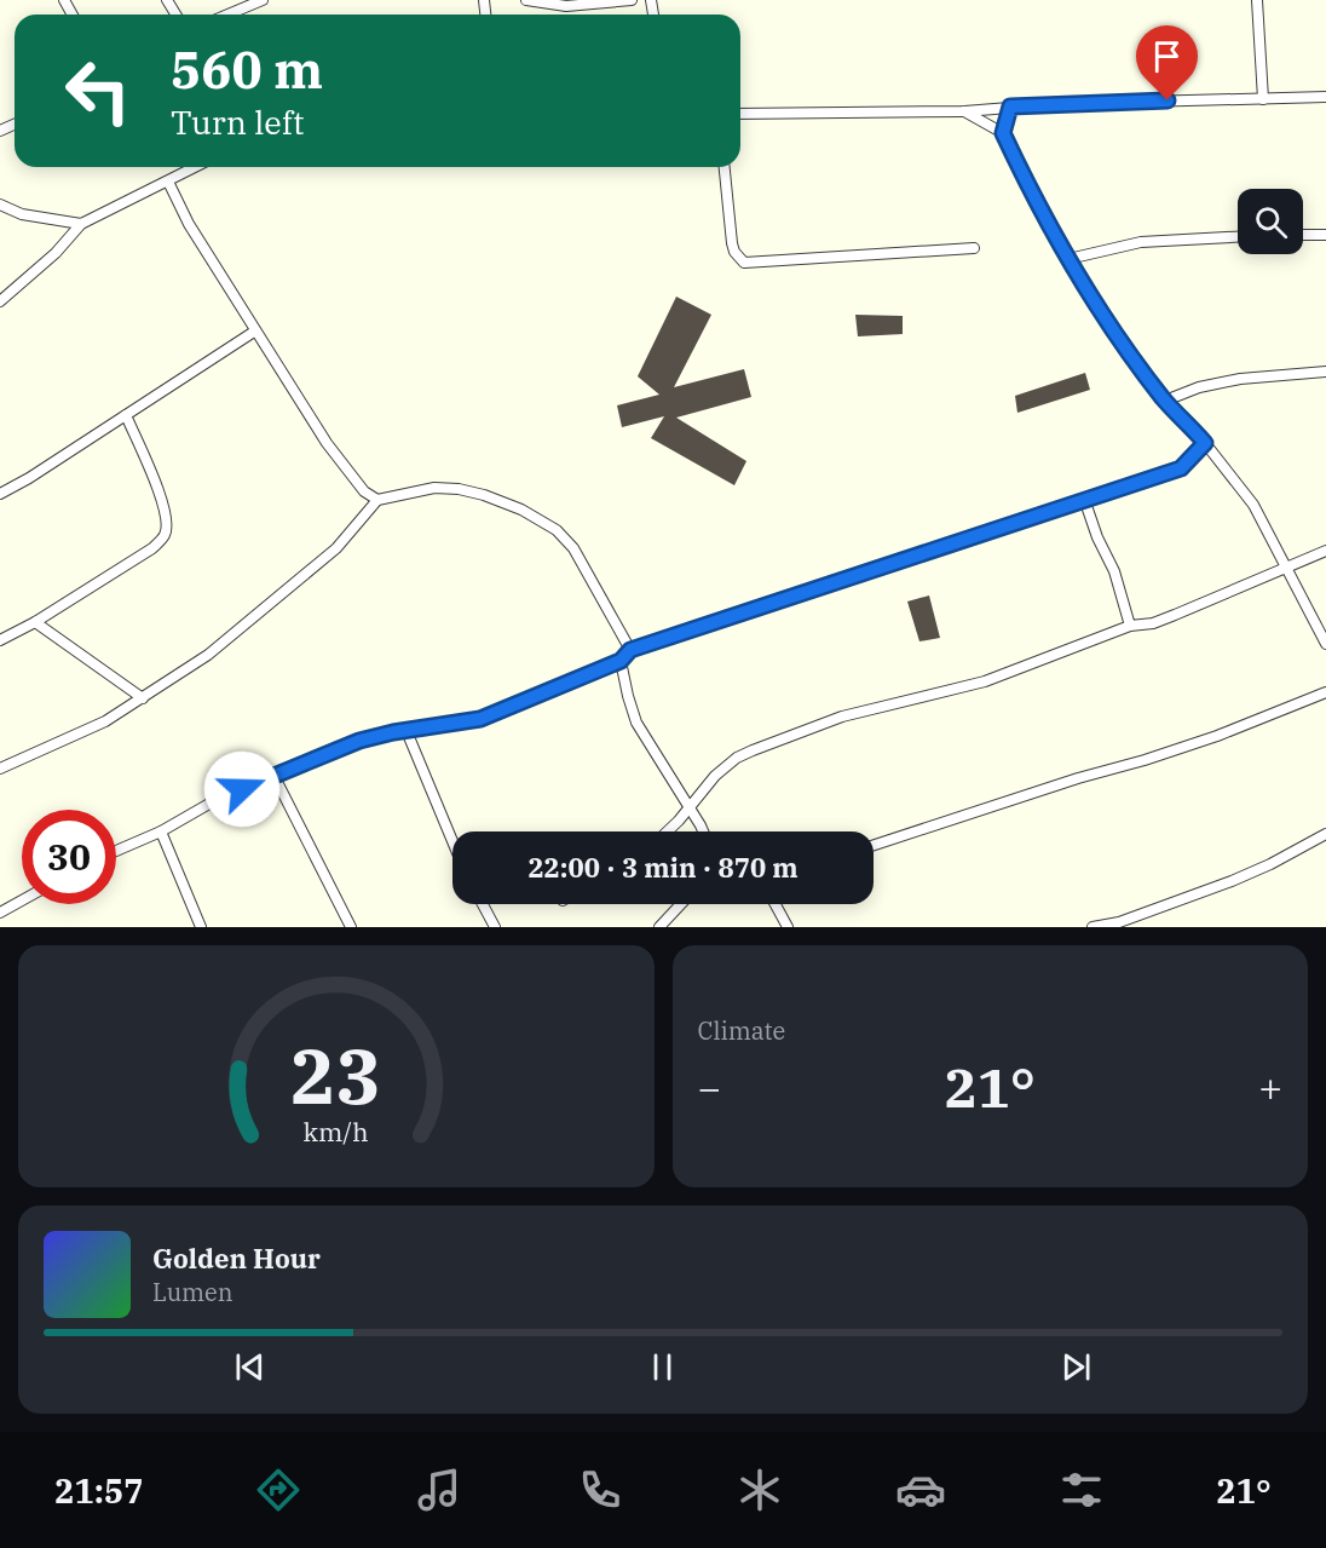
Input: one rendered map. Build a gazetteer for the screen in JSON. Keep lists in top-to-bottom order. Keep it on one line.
{"page":{"turn":["560 m","Turn left"],"limit":"30","trip":"22:00 · 3 min · 870 m","tile":"Climate","heat":["−","21°","+"],"song":["Golden Hour","Lumen"],"tabs":["21:57","21°"],"gauge":["23","km/h"]}}
